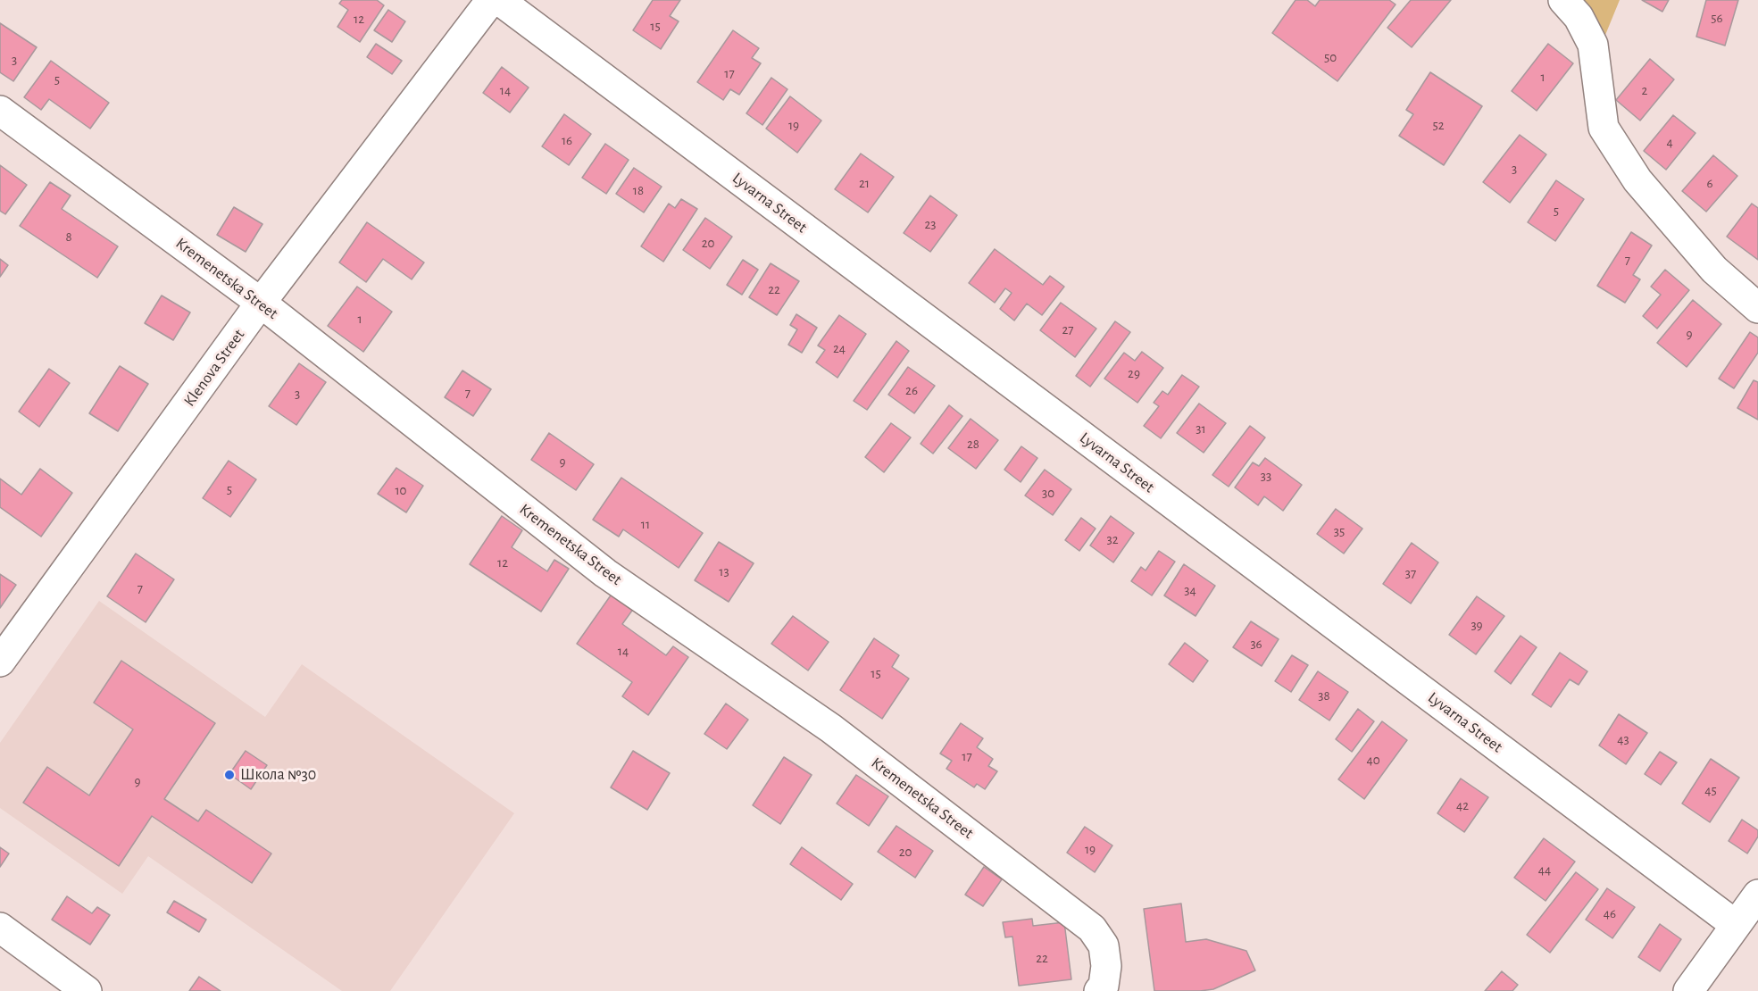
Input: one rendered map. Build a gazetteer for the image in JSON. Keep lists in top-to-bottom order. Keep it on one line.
{"streets":{"street":["Lyvarna Street","Kremenetska Street","Klenova Street"]},"crossings":[["Kremenetska Street","Klenova Street"]],"places":["Школа №30"],"house_numbers":["56","12","15","50","3","17","1","5","14","2","19","52","16","4","3","21","6","18","5","23","8","20","7","22","1","27","9","24","29","26","7","3","31","28","9","33","5","10","30","11","35","32","12","13","37","7","34","39","36","14","15","38","43","17","40","9","45","42","19","20","44","46","22"]}
